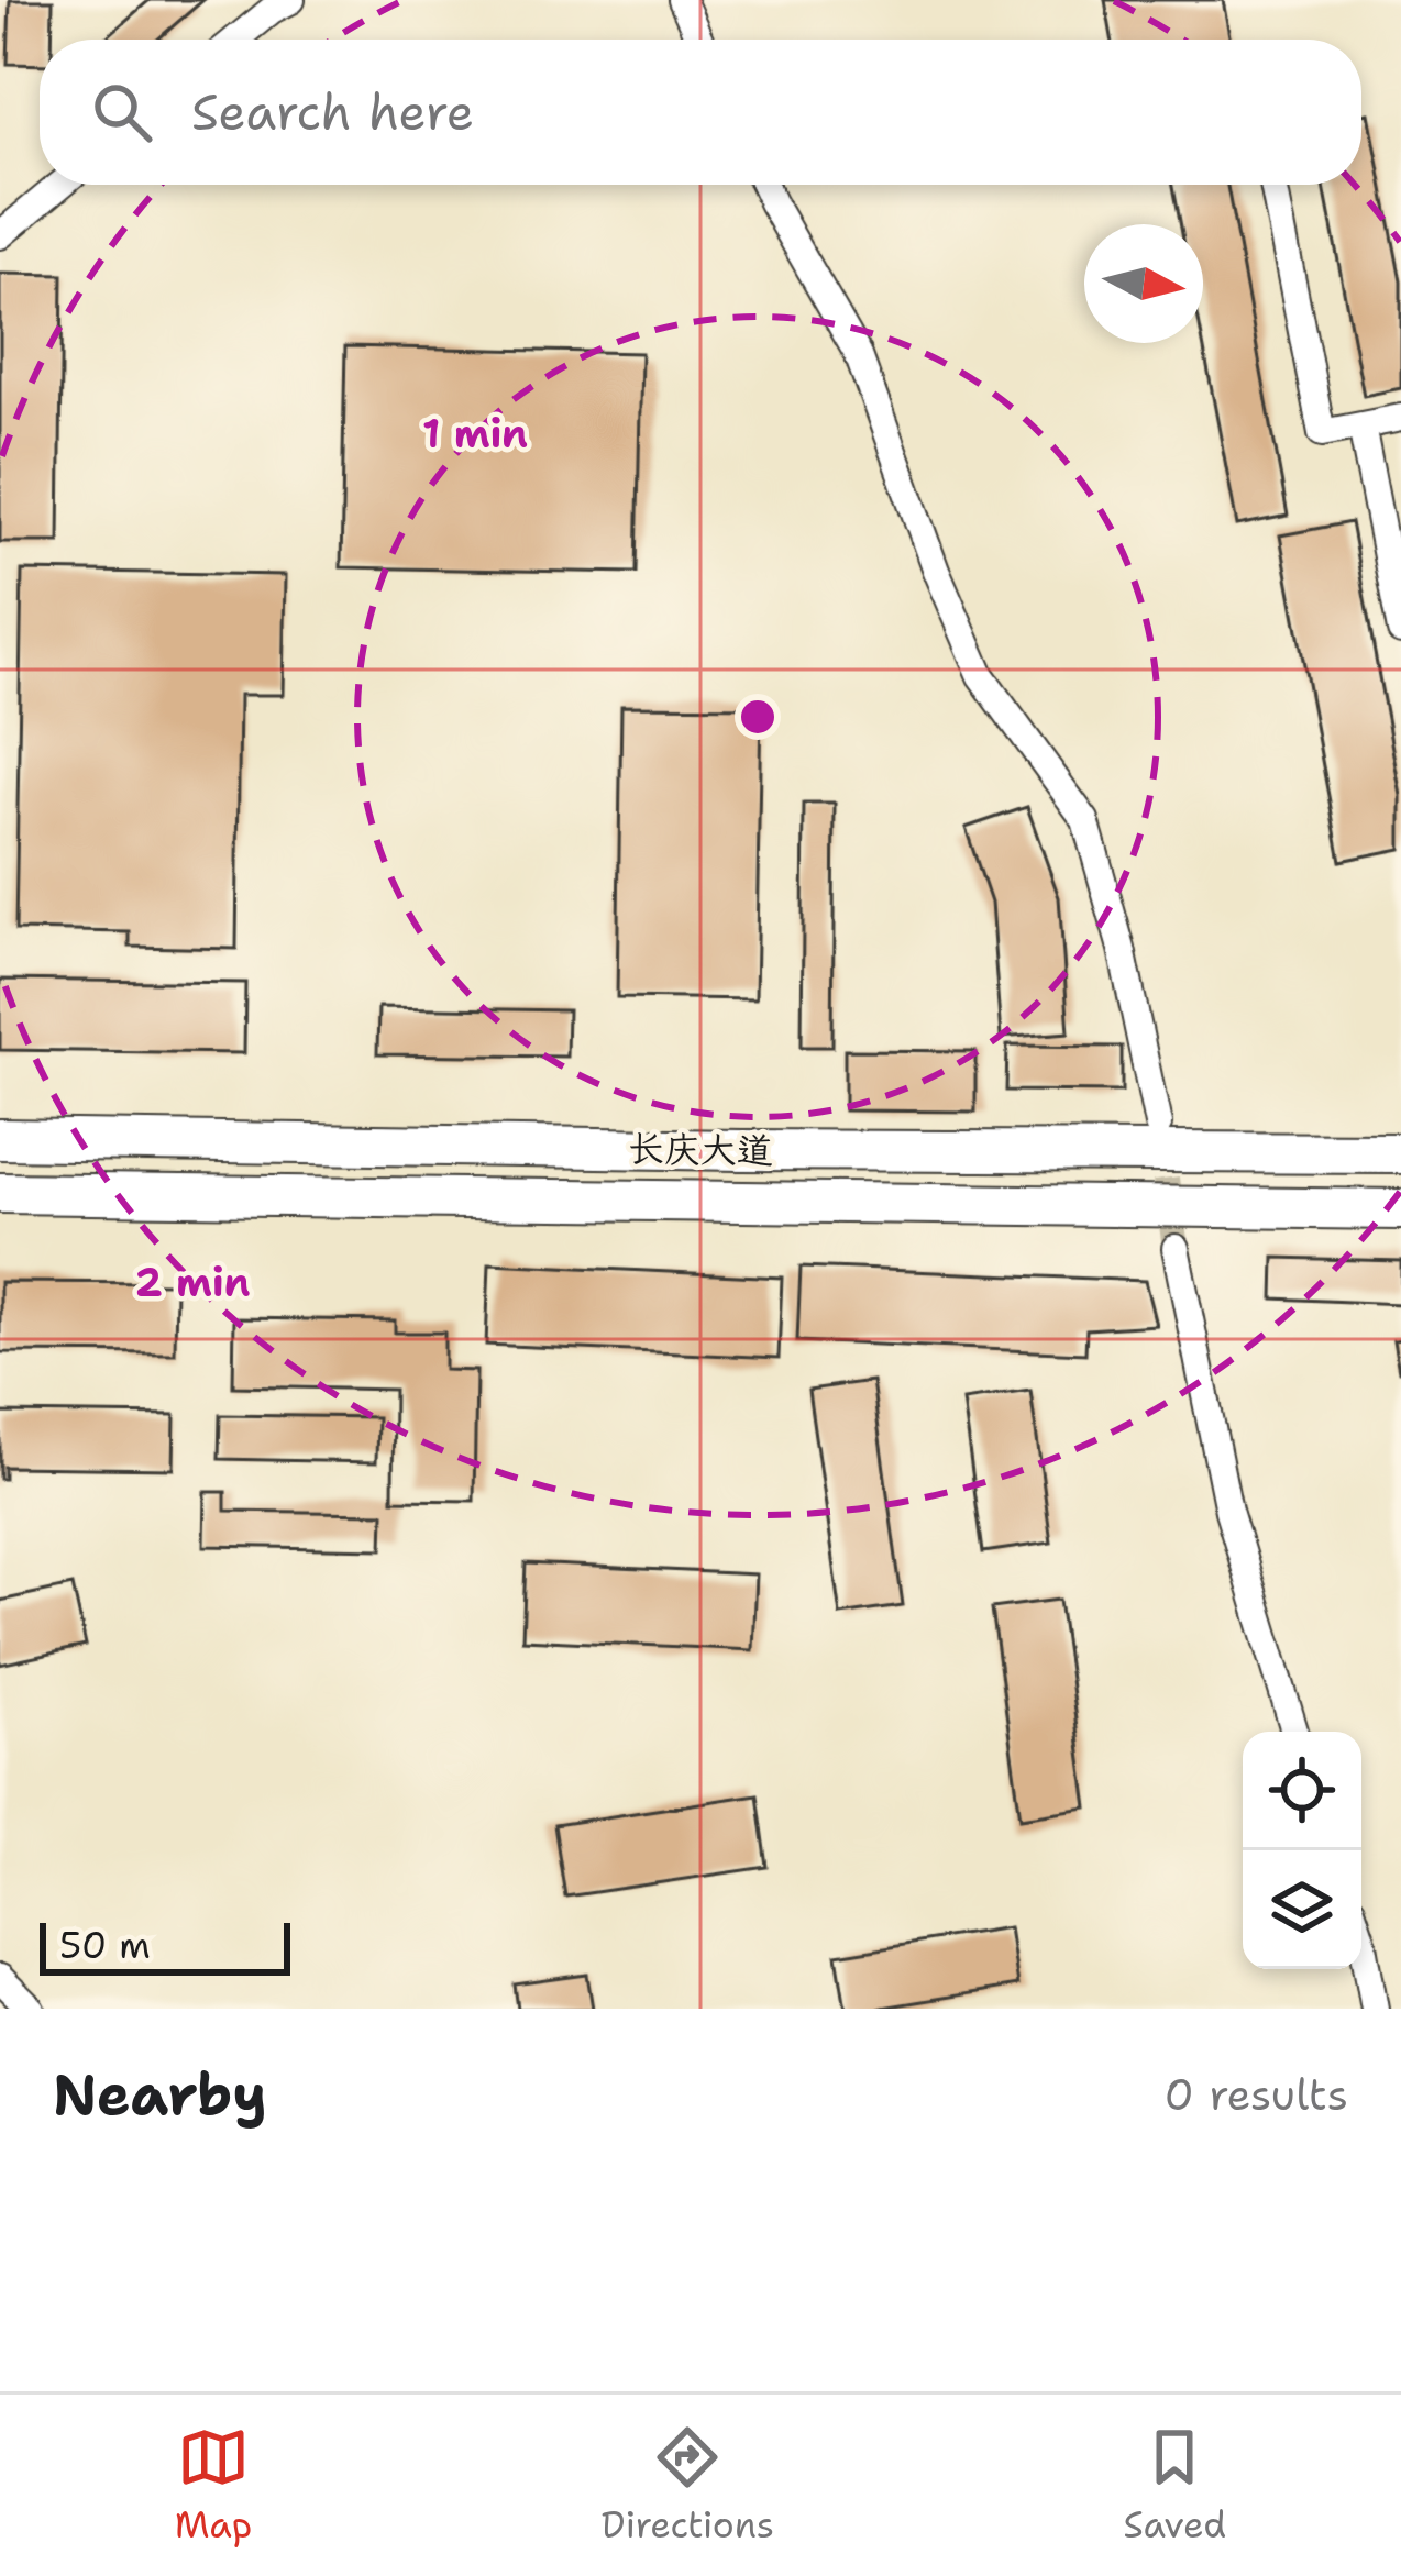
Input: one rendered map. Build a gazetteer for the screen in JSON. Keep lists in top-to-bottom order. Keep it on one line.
{"streets":{"main road":["长庆大道"]},"scale_bar":"50 m","north":"right","page":{"search":"Search here","scale":"50 m","heading":["Nearby","0 results"],"nav":["Map","Directions","Saved"]},"rings":["1 min","2 min"]}
